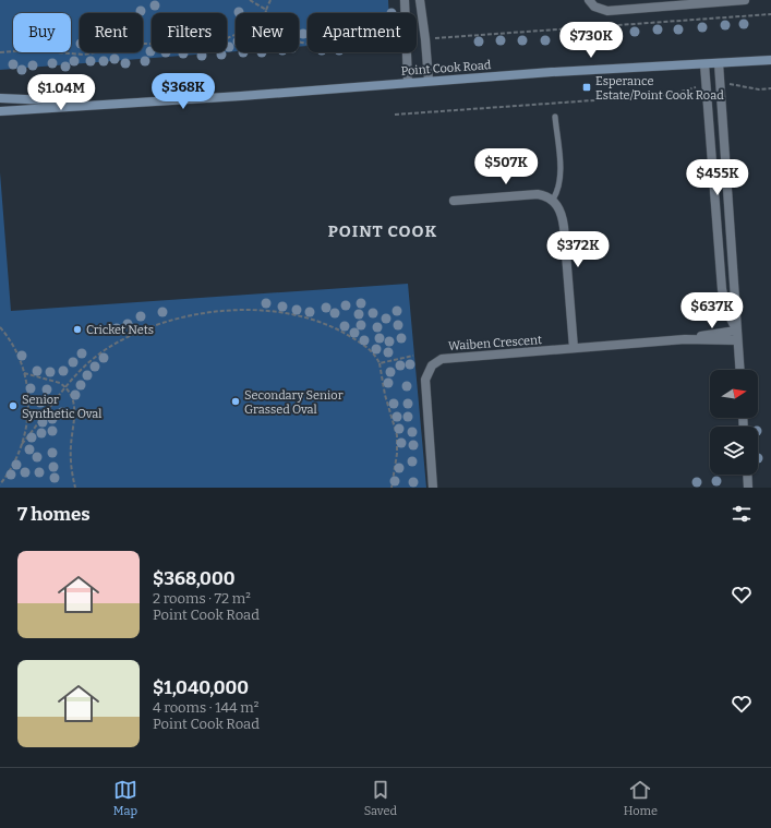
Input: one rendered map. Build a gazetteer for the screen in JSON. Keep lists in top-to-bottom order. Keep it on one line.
{"streets":{"main road":["Point Cook Road"],"street":["Waiben Crescent"]},"districts":["POINT COOK"],"places":{"transit":["Esperance Estate/Point Cook Road"],"other":["Cricket Nets","Secondary Senior Grassed Oval","Senior Synthetic Oval"]},"north":"right","page":{"chip":["Buy","Rent","Filters","New","Apartment"],"price":["$730K","$368K","$1.04M","$507K","$455K","$372K","$637K"],"heading":"7 homes","list":[{"name":"$368,000","note":"2 rooms · 72 m² · Point Cook Road"},{"name":"$1,040,000","note":"4 rooms · 144 m² · Point Cook Road"}],"tabs":["Map","Saved","Home"]}}
